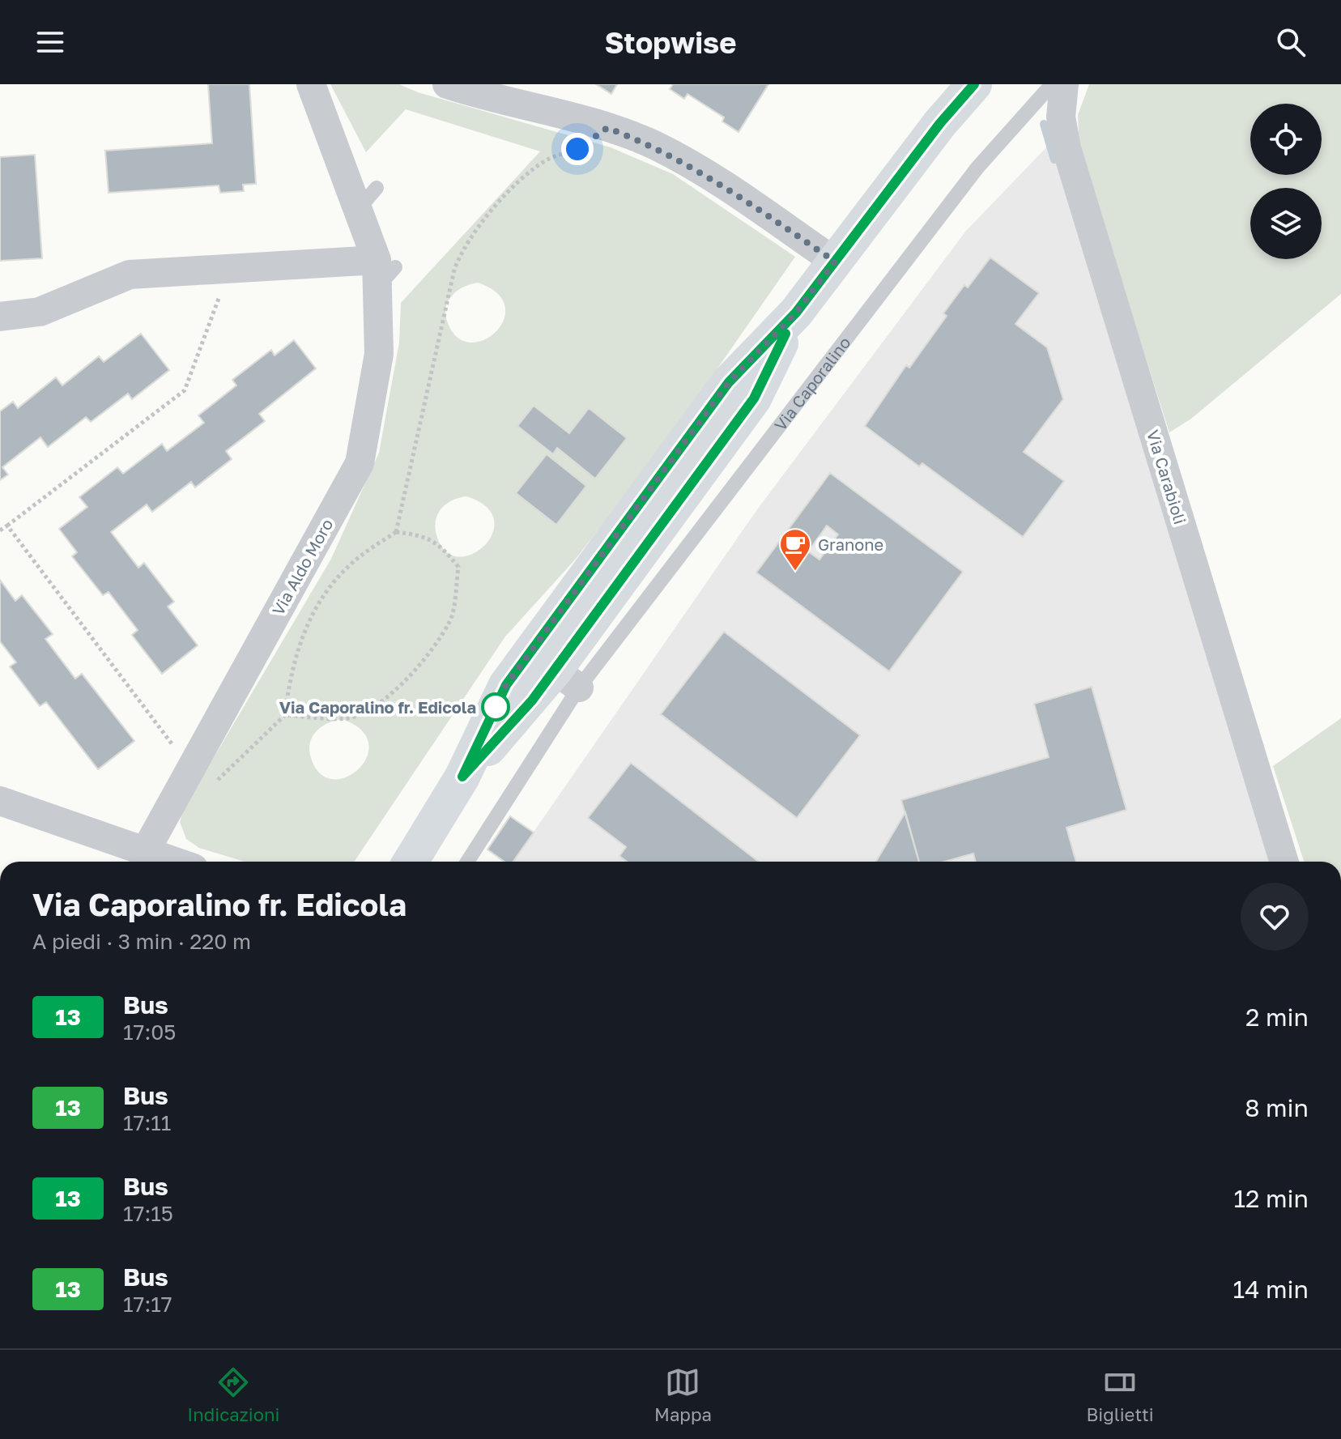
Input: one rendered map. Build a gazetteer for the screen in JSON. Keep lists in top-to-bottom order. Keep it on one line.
{"streets":{"street":["Via Caporalino","Via Carabioli","Via Aldo Moro"]},"places":{"cafe":["Granone"],"other":["Via Caporalino fr. Edicola"]},"lines":["bus line 13"],"page":{"header":"Stopwise","heading":["Via Caporalino fr. Edicola","A piedi · 3 min · 220 m"],"list":[{"mark":"13","name":"Bus","note":"17:05","value":"2 min"},{"mark":"13","name":"Bus","note":"17:11","value":"8 min"},{"mark":"13","name":"Bus","note":"17:15","value":"12 min"},{"mark":"13","name":"Bus","note":"17:17","value":"14 min"}],"tabs":["Indicazioni","Mappa","Biglietti"]}}
